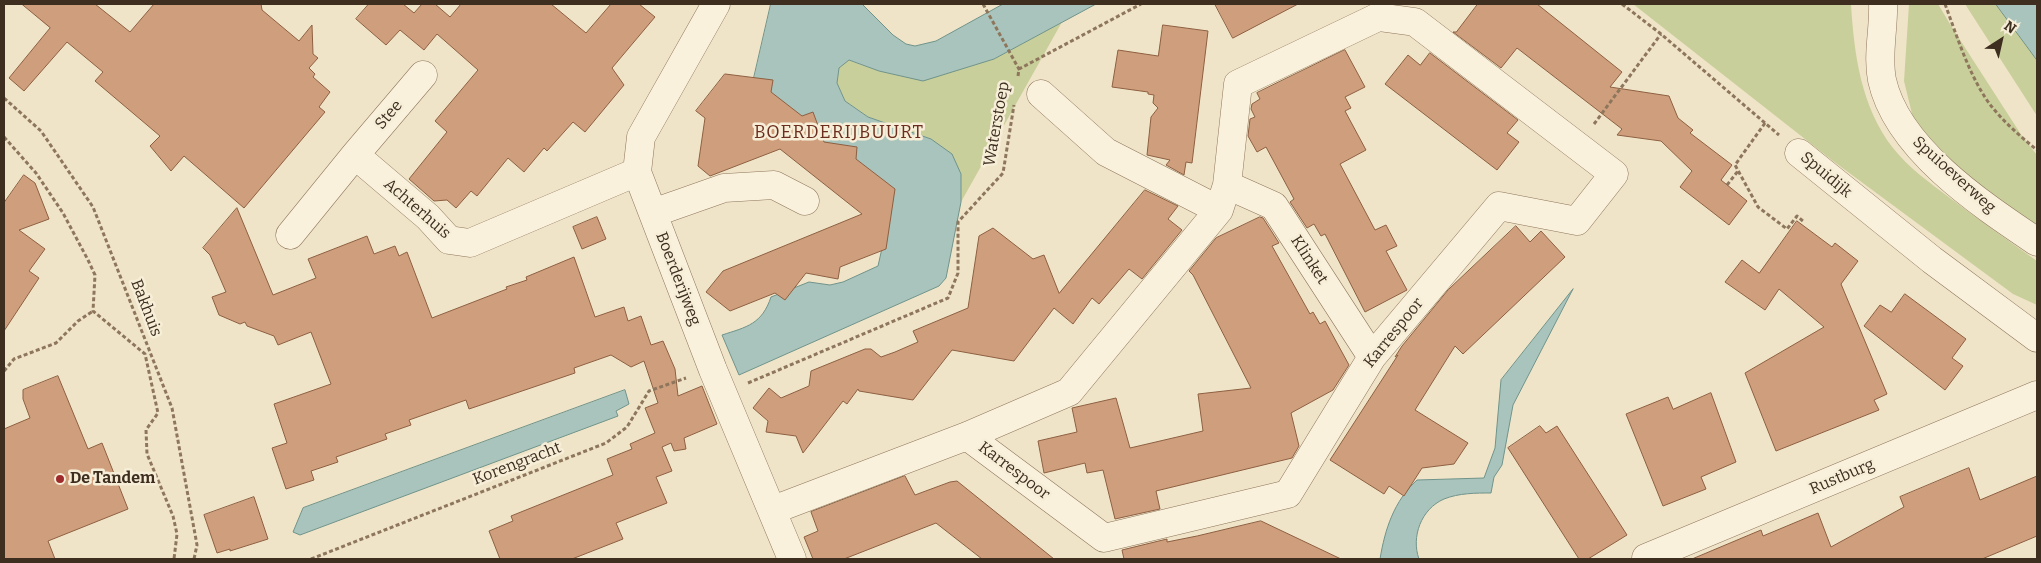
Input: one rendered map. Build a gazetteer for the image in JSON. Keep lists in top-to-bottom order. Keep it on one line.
{"streets":{"street":["Stee","Spuidijk","Spuioeverweg","Achterhuis","Klinket","Boerderijweg","Karrespoor","Rustburg"],"path":["Waterstoep","Bakhuis","Korengracht"]},"crossings":[["Stee","Achterhuis"],["Waterstoep","Boerderijweg"],["Waterstoep","Korengracht"],["Achterhuis","Boerderijweg"],["Klinket","Karrespoor"],["Boerderijweg","Karrespoor"],["Boerderijweg","Korengracht"]],"districts":["BOERDERIJBUURT"],"places":["De Tandem"],"north":"top right"}
